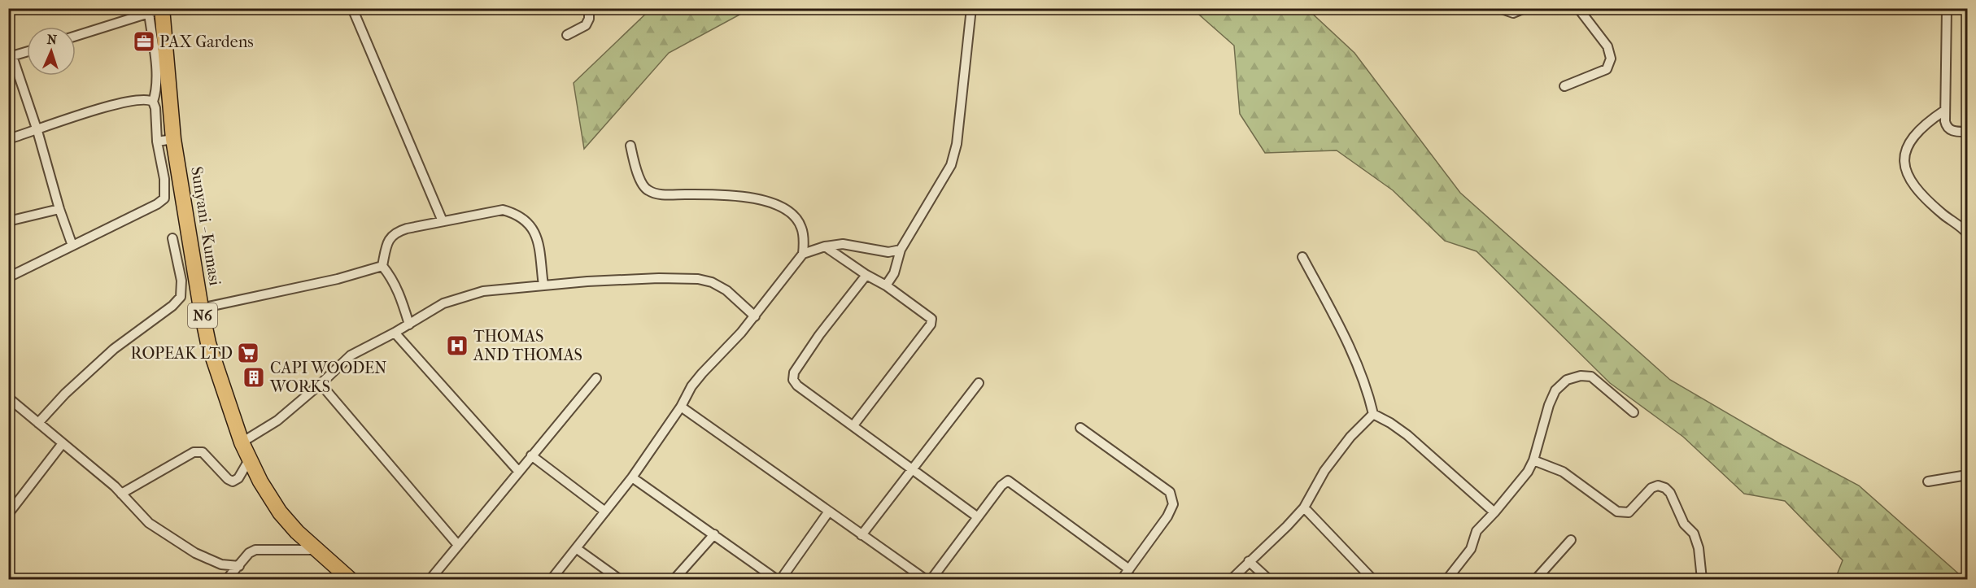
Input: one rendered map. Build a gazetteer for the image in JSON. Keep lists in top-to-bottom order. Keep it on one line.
{"streets":{"main road":["Sunyani - Kumasi","N6"]},"places":{"office":["PAX Gardens"],"hospital":["THOMAS AND THOMAS"],"supermarket":["ROPEAK LTD"],"building":["CAPI WOODEN WORKS"]},"north":"top"}
